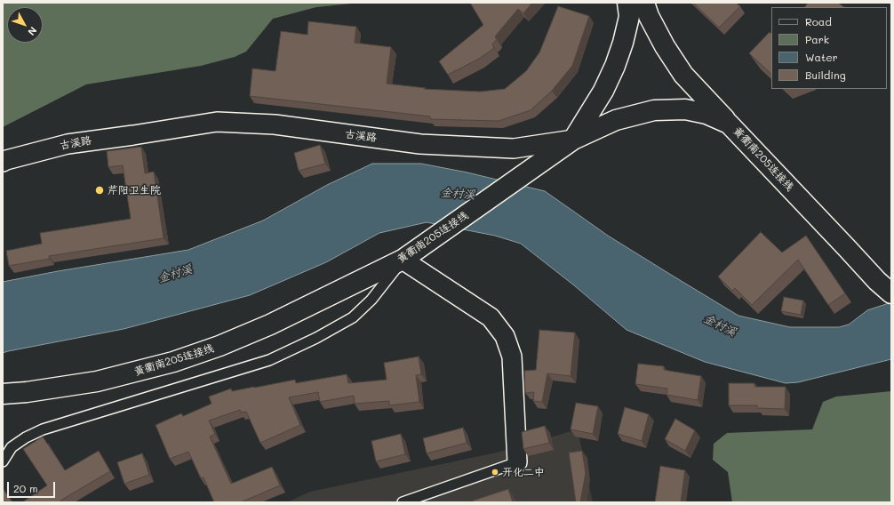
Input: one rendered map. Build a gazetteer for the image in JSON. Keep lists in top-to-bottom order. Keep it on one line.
{"streets":{"main road":["黄衢南205连接线"],"street":["古溪路"]},"crossings":[["古溪路","黄衢南205连接线"]],"water":["金村溪"],"places":["芹阳卫生院","开化二中"],"legend":["Road","Park","Water","Building"],"scale_bar":"20 m","north":"bottom right"}
